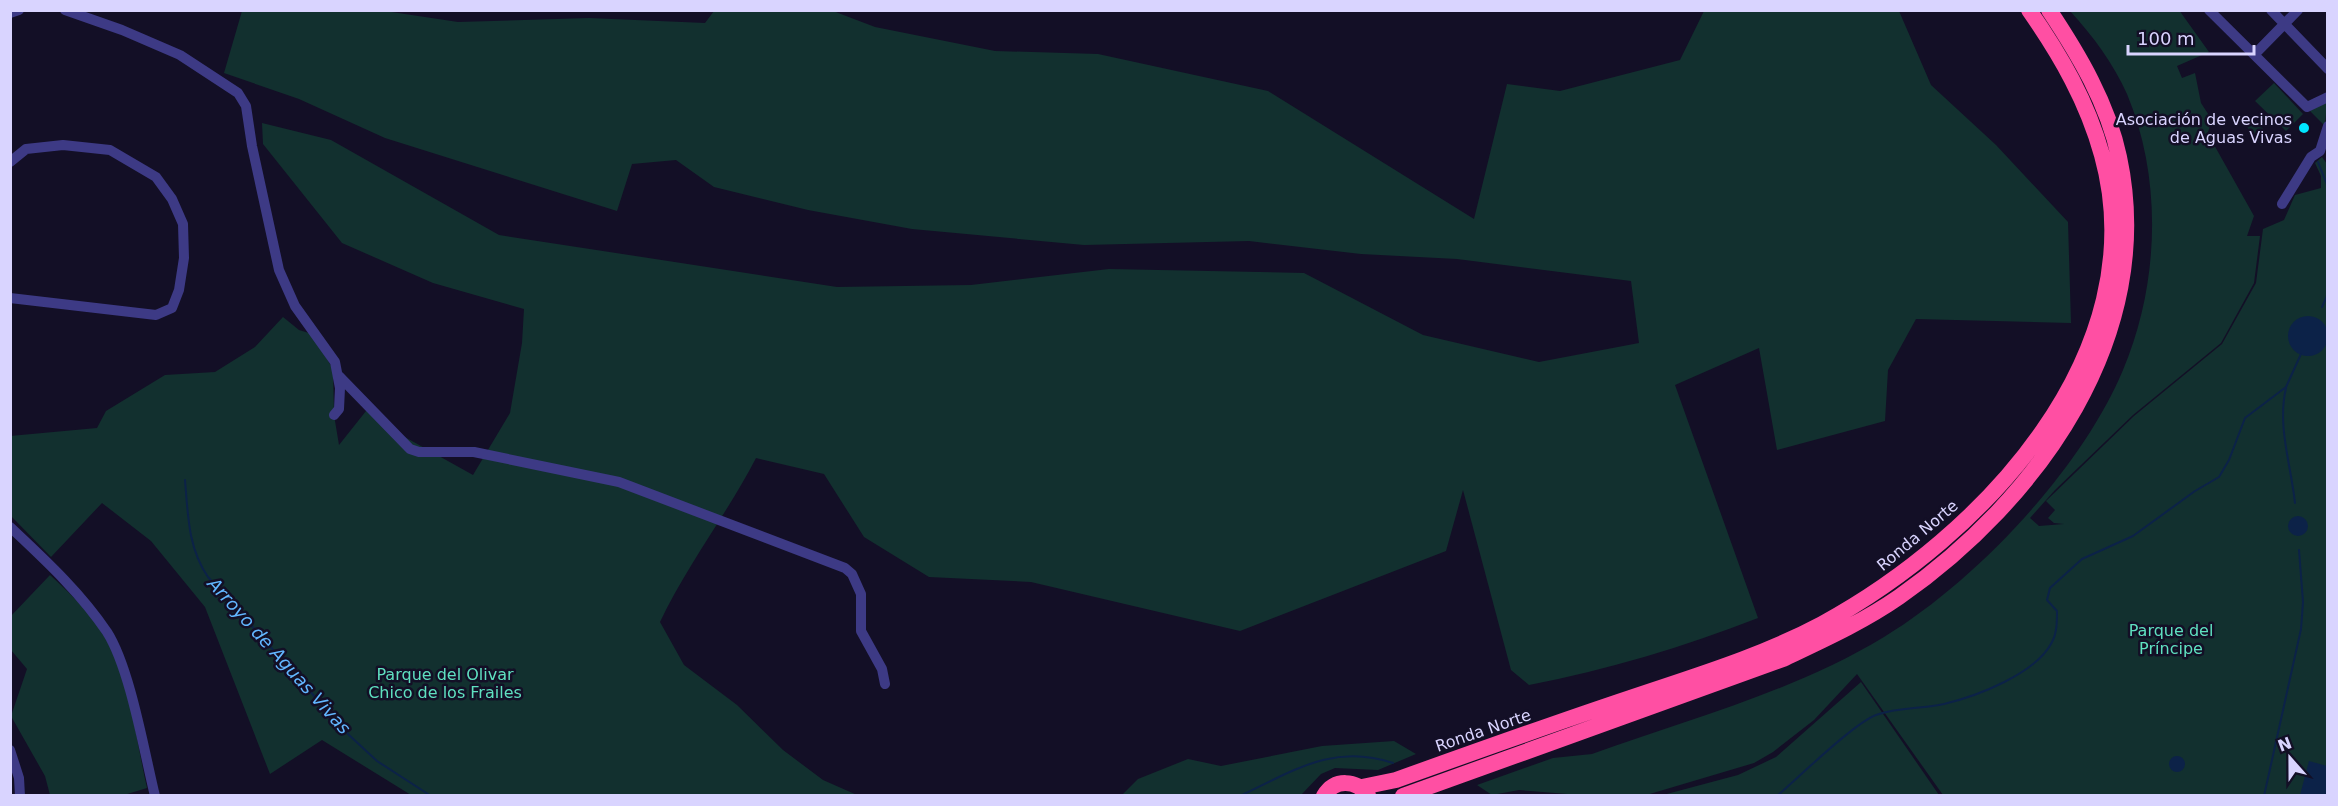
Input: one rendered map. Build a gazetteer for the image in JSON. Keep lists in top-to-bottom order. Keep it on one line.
{"streets":{"highway":["Ronda Norte"]},"water":["Arroyo de Aguas Vivas"],"parks":["Parque del Príncipe","Parque del Olivar Chico de los Frailes"],"places":["Asociación de vecinos de Aguas Vivas"],"scale_bar":"100 m","north":"top"}
